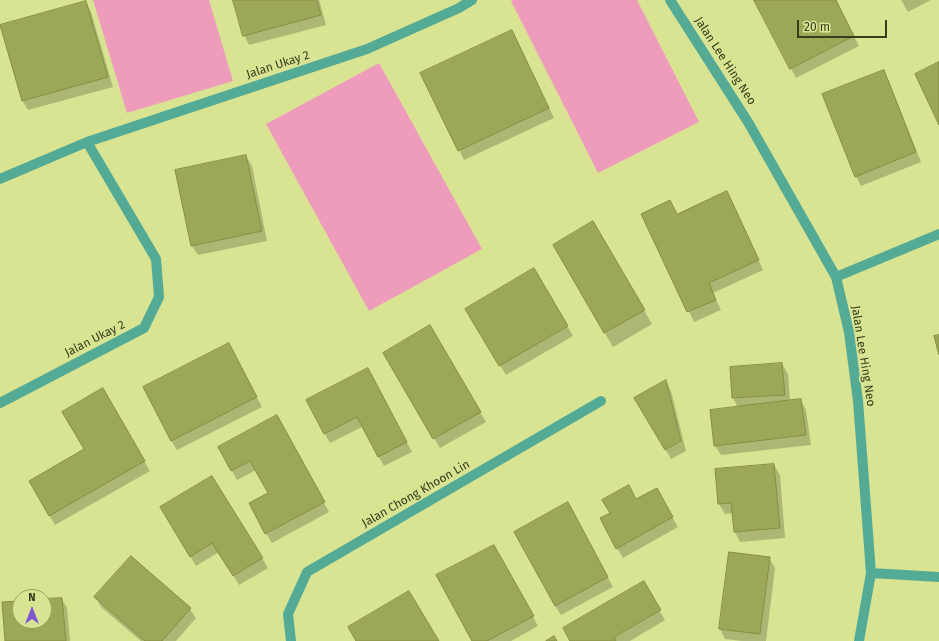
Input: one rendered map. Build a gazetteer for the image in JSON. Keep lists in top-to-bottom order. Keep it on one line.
{"streets":{"street":["Jalan Lee Hing Neo","Jalan Ukay 2","Jalan Chong Khoon Lin"]},"scale_bar":"20 m","north":"top"}
